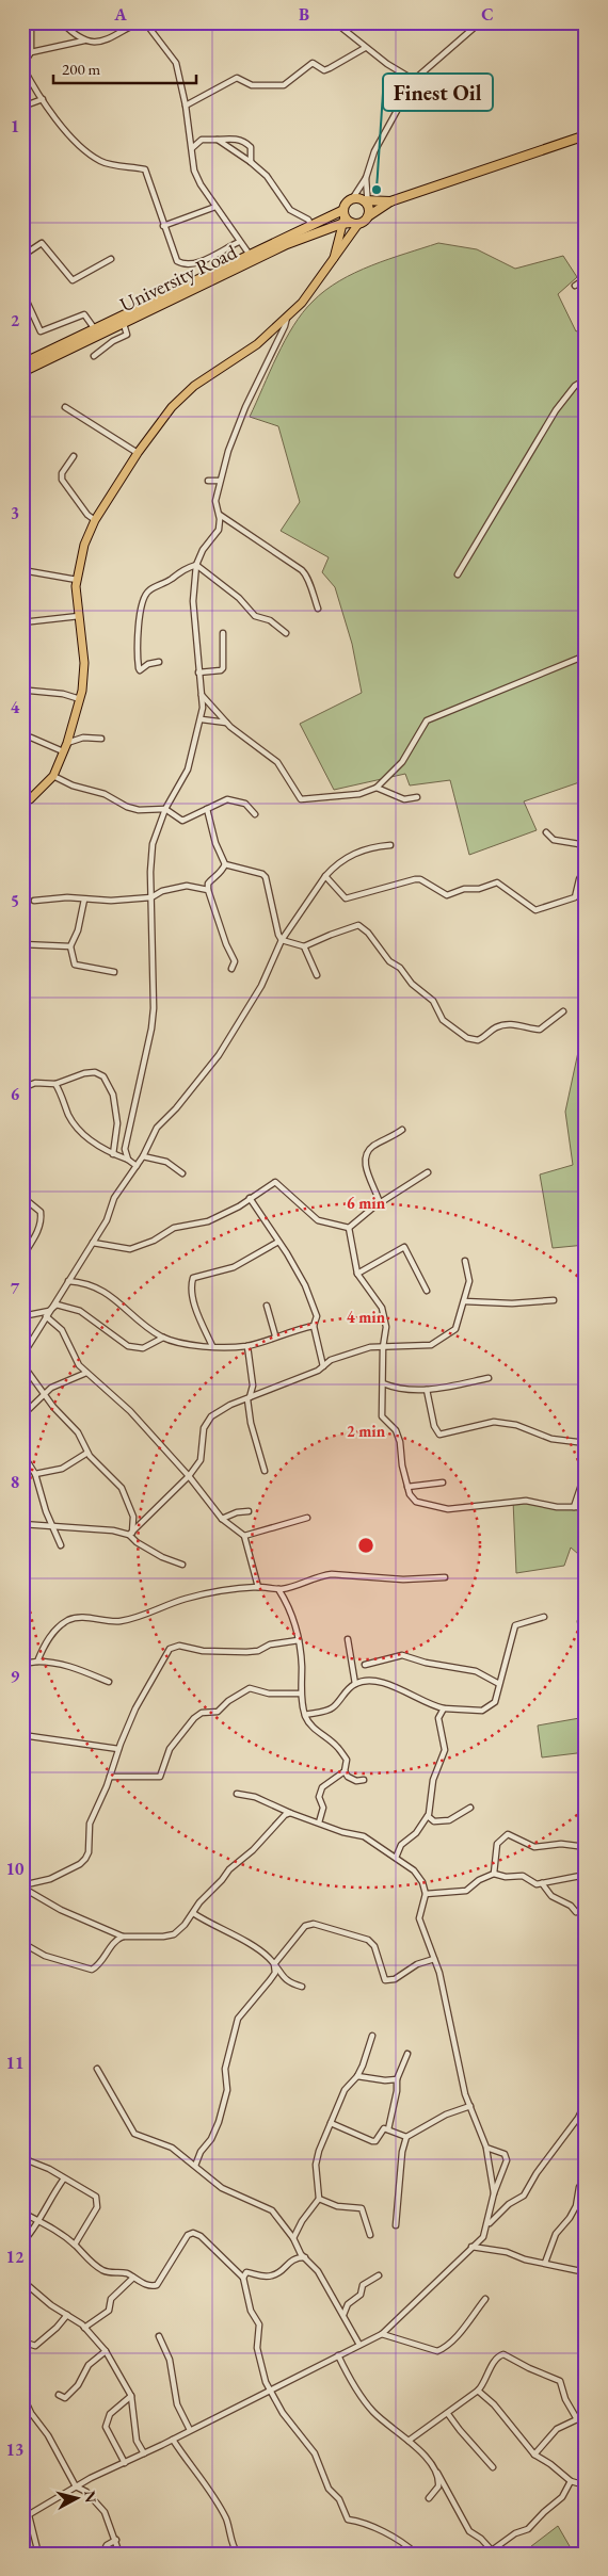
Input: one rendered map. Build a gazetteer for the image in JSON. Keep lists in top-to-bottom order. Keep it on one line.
{"streets":{"highway":["University Road"]},"places":["Finest Oil"],"scale_bar":"200 m","north":"right","grid":{"columns":["A","B","C"],"rows":["1","2","3","4","5","6","7","8","9","10","11","12","13"]},"rings":["6 min","4 min","2 min"]}
